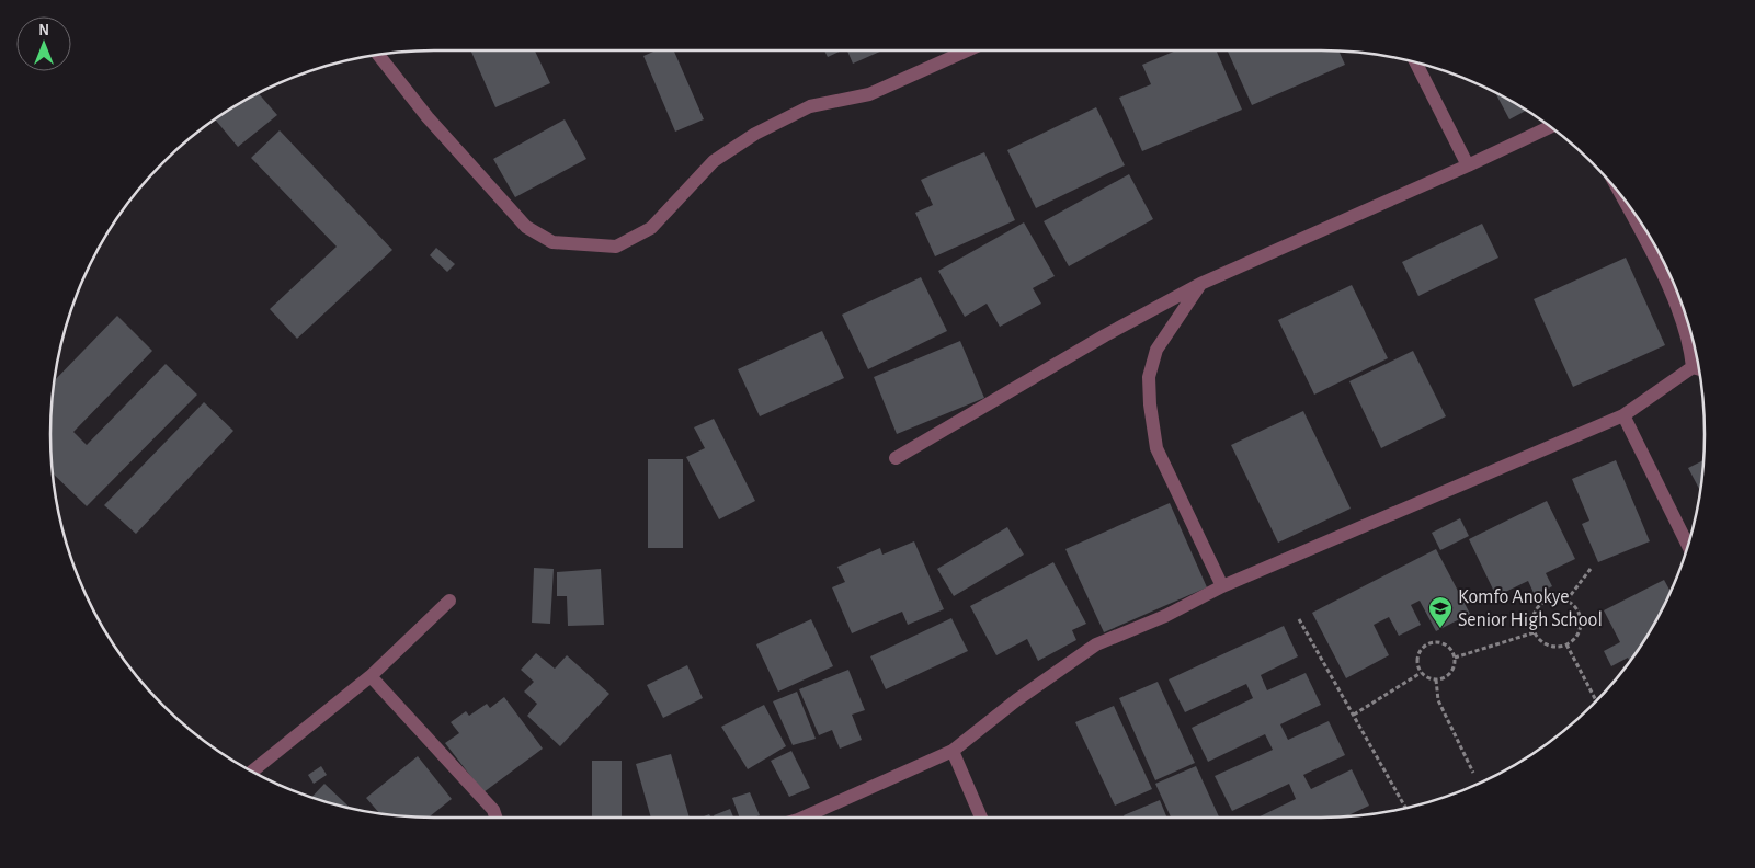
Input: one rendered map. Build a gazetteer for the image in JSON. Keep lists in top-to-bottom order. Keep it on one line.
{"places":{"school or university":["Komfo Anokye Senior High School"]},"north":"top"}
